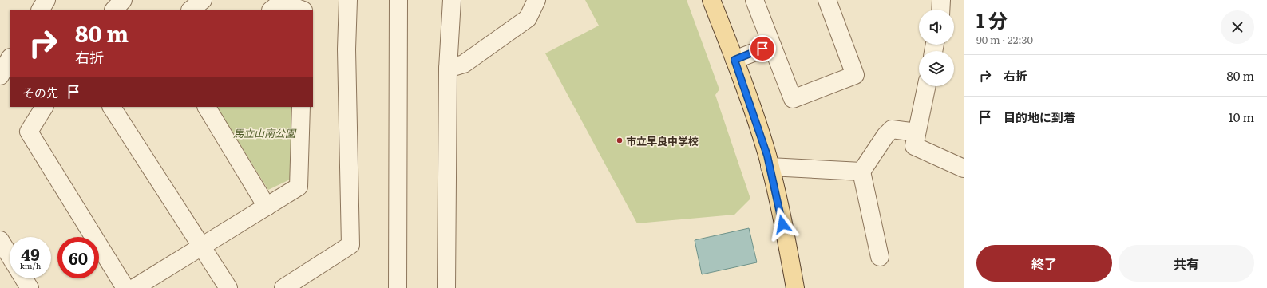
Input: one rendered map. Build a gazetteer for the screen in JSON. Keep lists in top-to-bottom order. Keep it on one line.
{"parks":["馬立山南公園"],"places":["市立早良中学校"],"page":{"heading":["1 分","90 m · 22:30"],"turn":["80 m","右折"],"list":[{"name":"右折","value":"80 m"},{"name":"目的地に到着","value":"10 m"}],"then":"その先","speed":"49 km/h","limit":"60","buttons":["終了","共有"]}}
